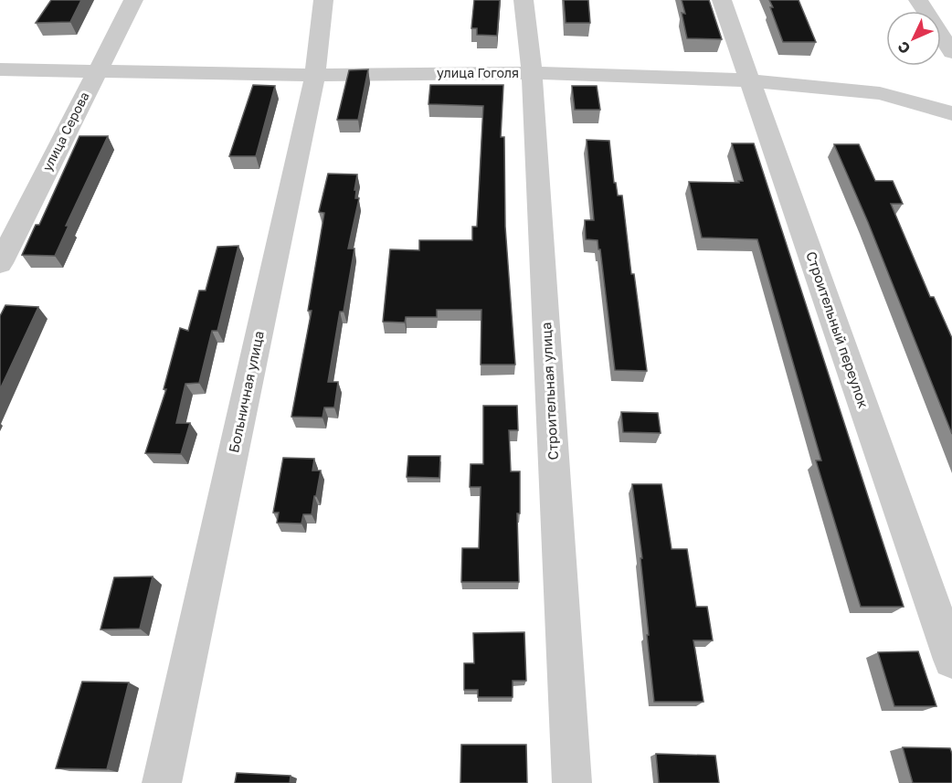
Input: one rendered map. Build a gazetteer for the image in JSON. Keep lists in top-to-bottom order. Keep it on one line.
{"streets":{"street":["улица Гоголя","улица Серова","Строительный переулок","Строительная улица","Больничная улица"]},"crossings":[["улица Гоголя","улица Серова"],["улица Гоголя","Строительный переулок"],["улица Гоголя","Строительная улица"],["улица Гоголя","Больничная улица"]],"north":"bottom left"}
